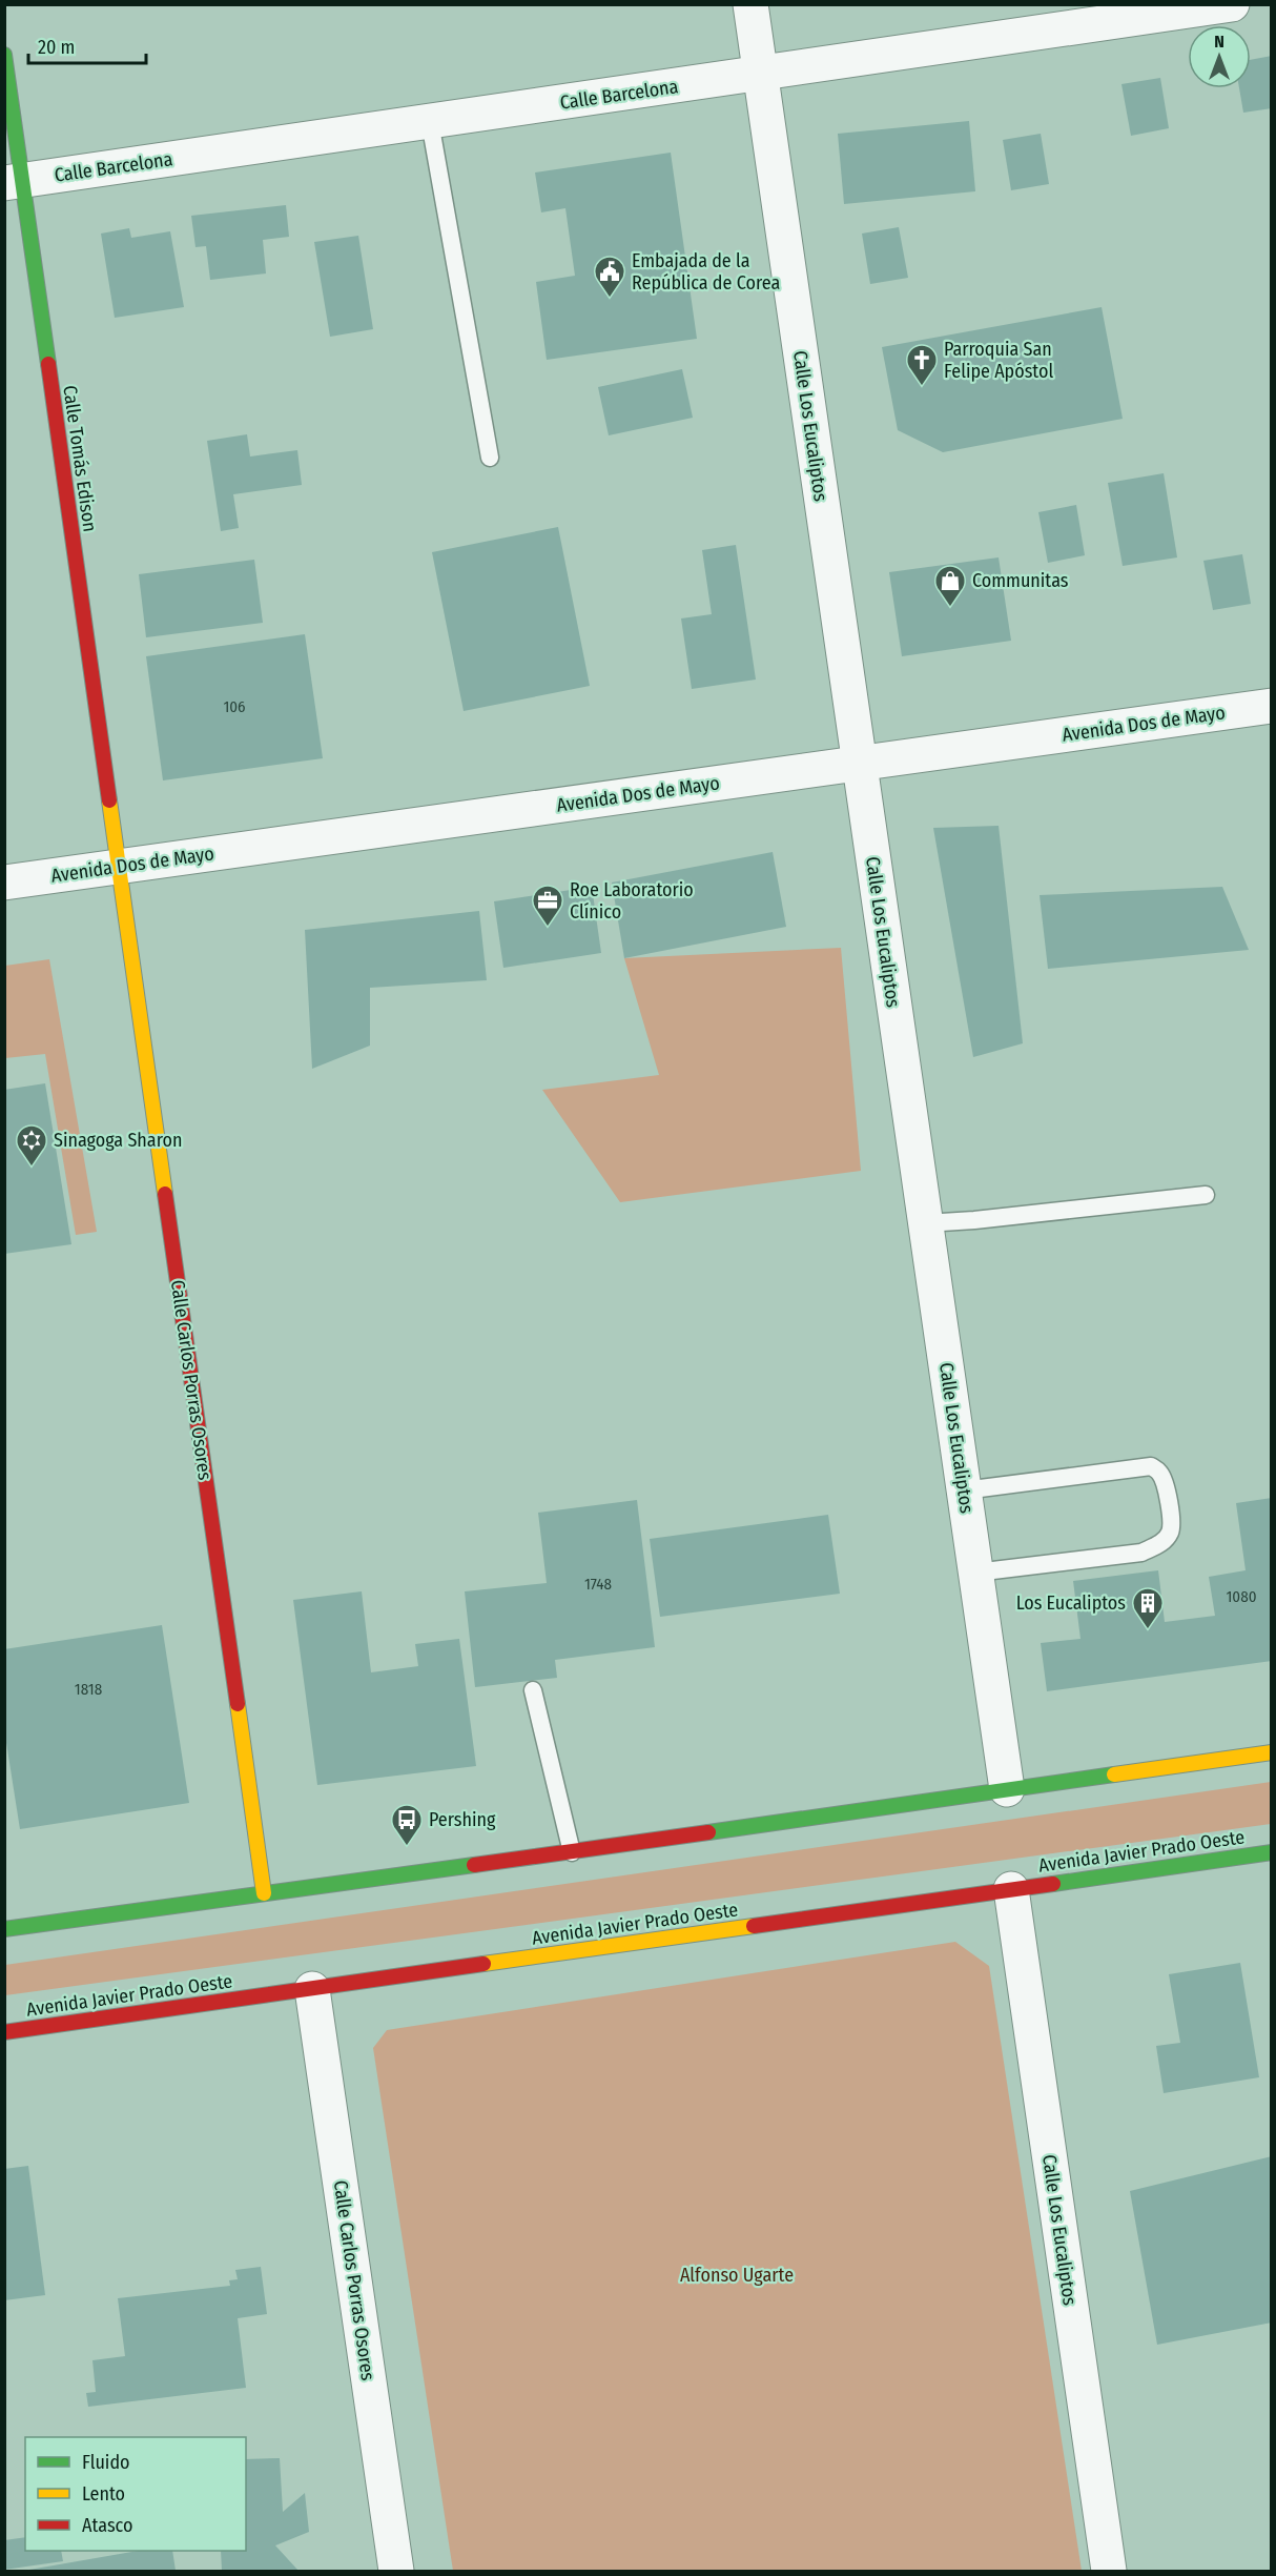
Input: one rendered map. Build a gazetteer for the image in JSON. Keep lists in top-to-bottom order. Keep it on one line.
{"streets":{"main road":["Calle Tomás Edison","Calle Carlos Porras Osores","Avenida Javier Prado Oeste"],"street":["Calle Barcelona","Calle Los Eucaliptos","Avenida Dos de Mayo"]},"crossings":[["Calle Barcelona","Calle Los Eucaliptos"],["Calle Barcelona","Calle Tomás Edison"],["Calle Los Eucaliptos","Avenida Dos de Mayo"],["Calle Los Eucaliptos","Avenida Javier Prado Oeste"],["Calle Tomás Edison","Avenida Dos de Mayo"],["Calle Tomás Edison","Calle Carlos Porras Osores"],["Avenida Dos de Mayo","Calle Carlos Porras Osores"],["Calle Carlos Porras Osores","Avenida Javier Prado Oeste"]],"parks":["Alfonso Ugarte"],"places":{"public building":["Embajada de la República de Corea"],"church":["Parroquia San Felipe Apóstol"],"shop":["Communitas"],"office":["Roe Laboratorio Clínico"],"synagogue":["Sinagoga Sharon"],"building":["Los Eucaliptos"],"bus stop":["Pershing"]},"house_numbers":["106","1748","1080","1818"],"legend":["Fluido","Lento","Atasco"],"scale_bar":"20 m","north":"top"}
